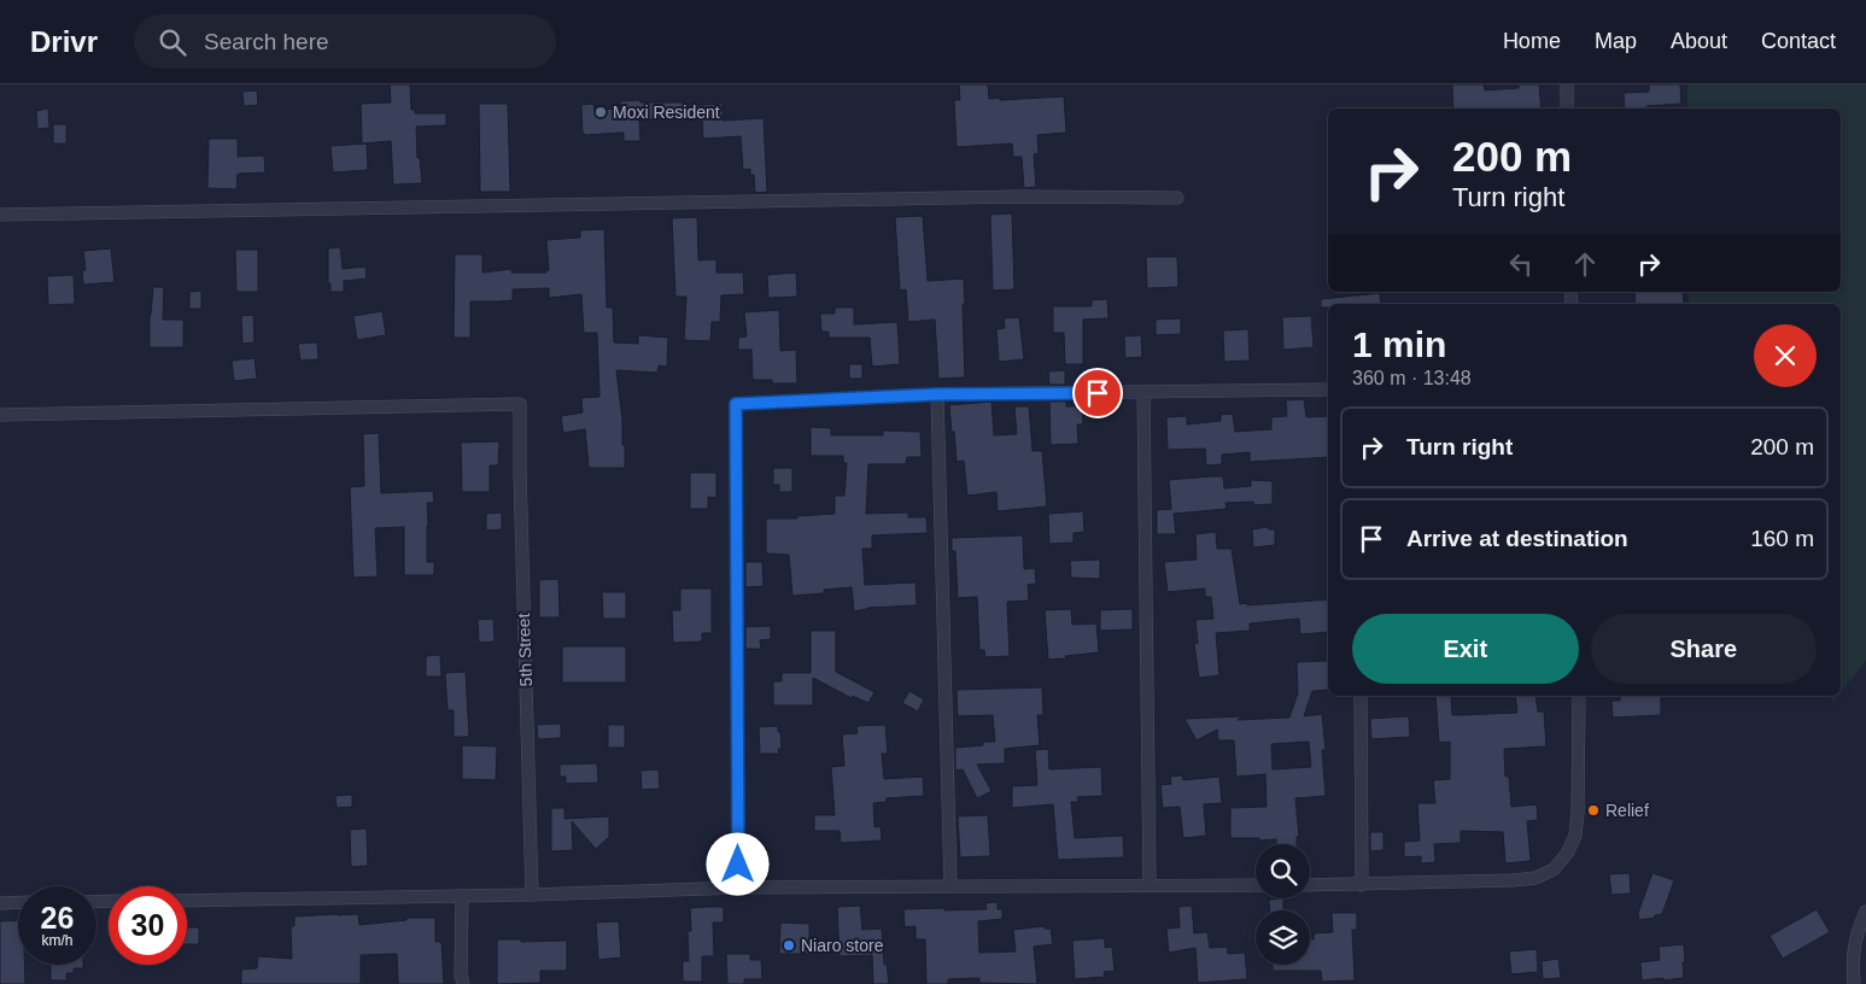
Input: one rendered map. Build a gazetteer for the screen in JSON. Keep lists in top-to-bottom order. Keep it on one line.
{"streets":{"street":["5th Street"]},"places":["Moxi Resident","Relief","Niaro store"],"page":{"header":"Drivr","search":"Search here","nav":["Home","Map","About","Contact"],"turn":["200 m","Turn right"],"heading":["1 min","360 m · 13:48"],"list":[{"name":"Turn right","value":"200 m"},{"name":"Arrive at destination","value":"160 m"}],"buttons":["Exit","Share"],"speed":"26 km/h","limit":"30"}}
